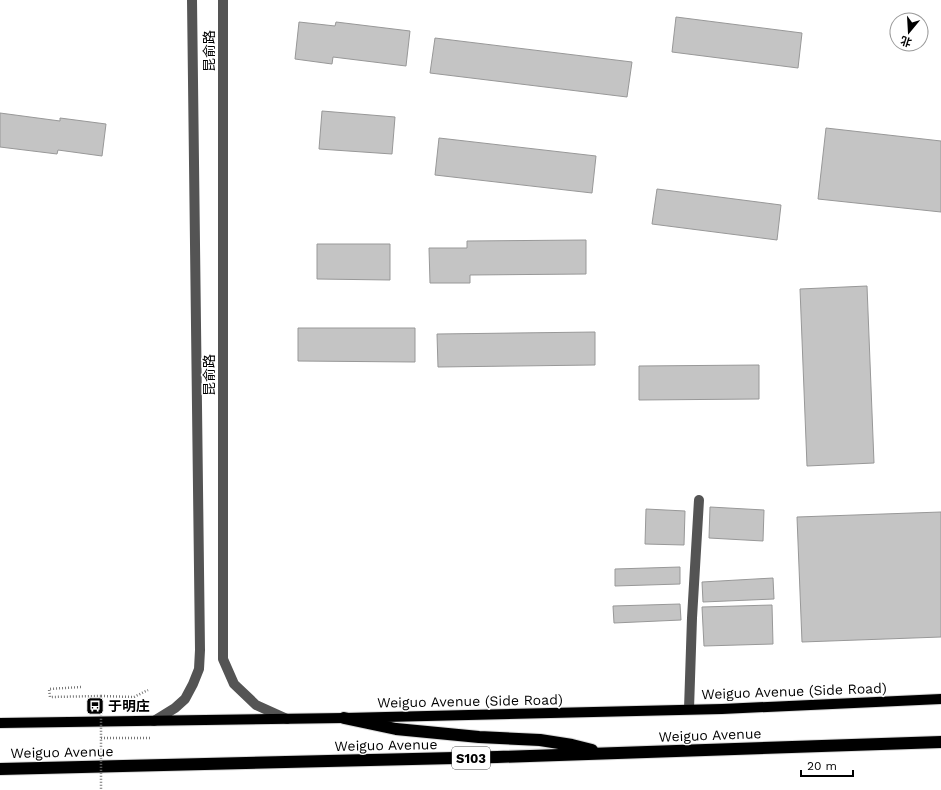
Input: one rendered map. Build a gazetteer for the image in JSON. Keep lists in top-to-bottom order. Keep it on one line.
{"streets":{"highway":["Weiguo Avenue","S103"],"main road":["Weiguo Avenue (Side Road)"],"street":["昆俞路"]},"crossings":[["昆俞路","Weiguo Avenue (Side Road)"]],"places":{"bus stop":["于明庄"]},"scale_bar":"20 m","north":"bottom"}
